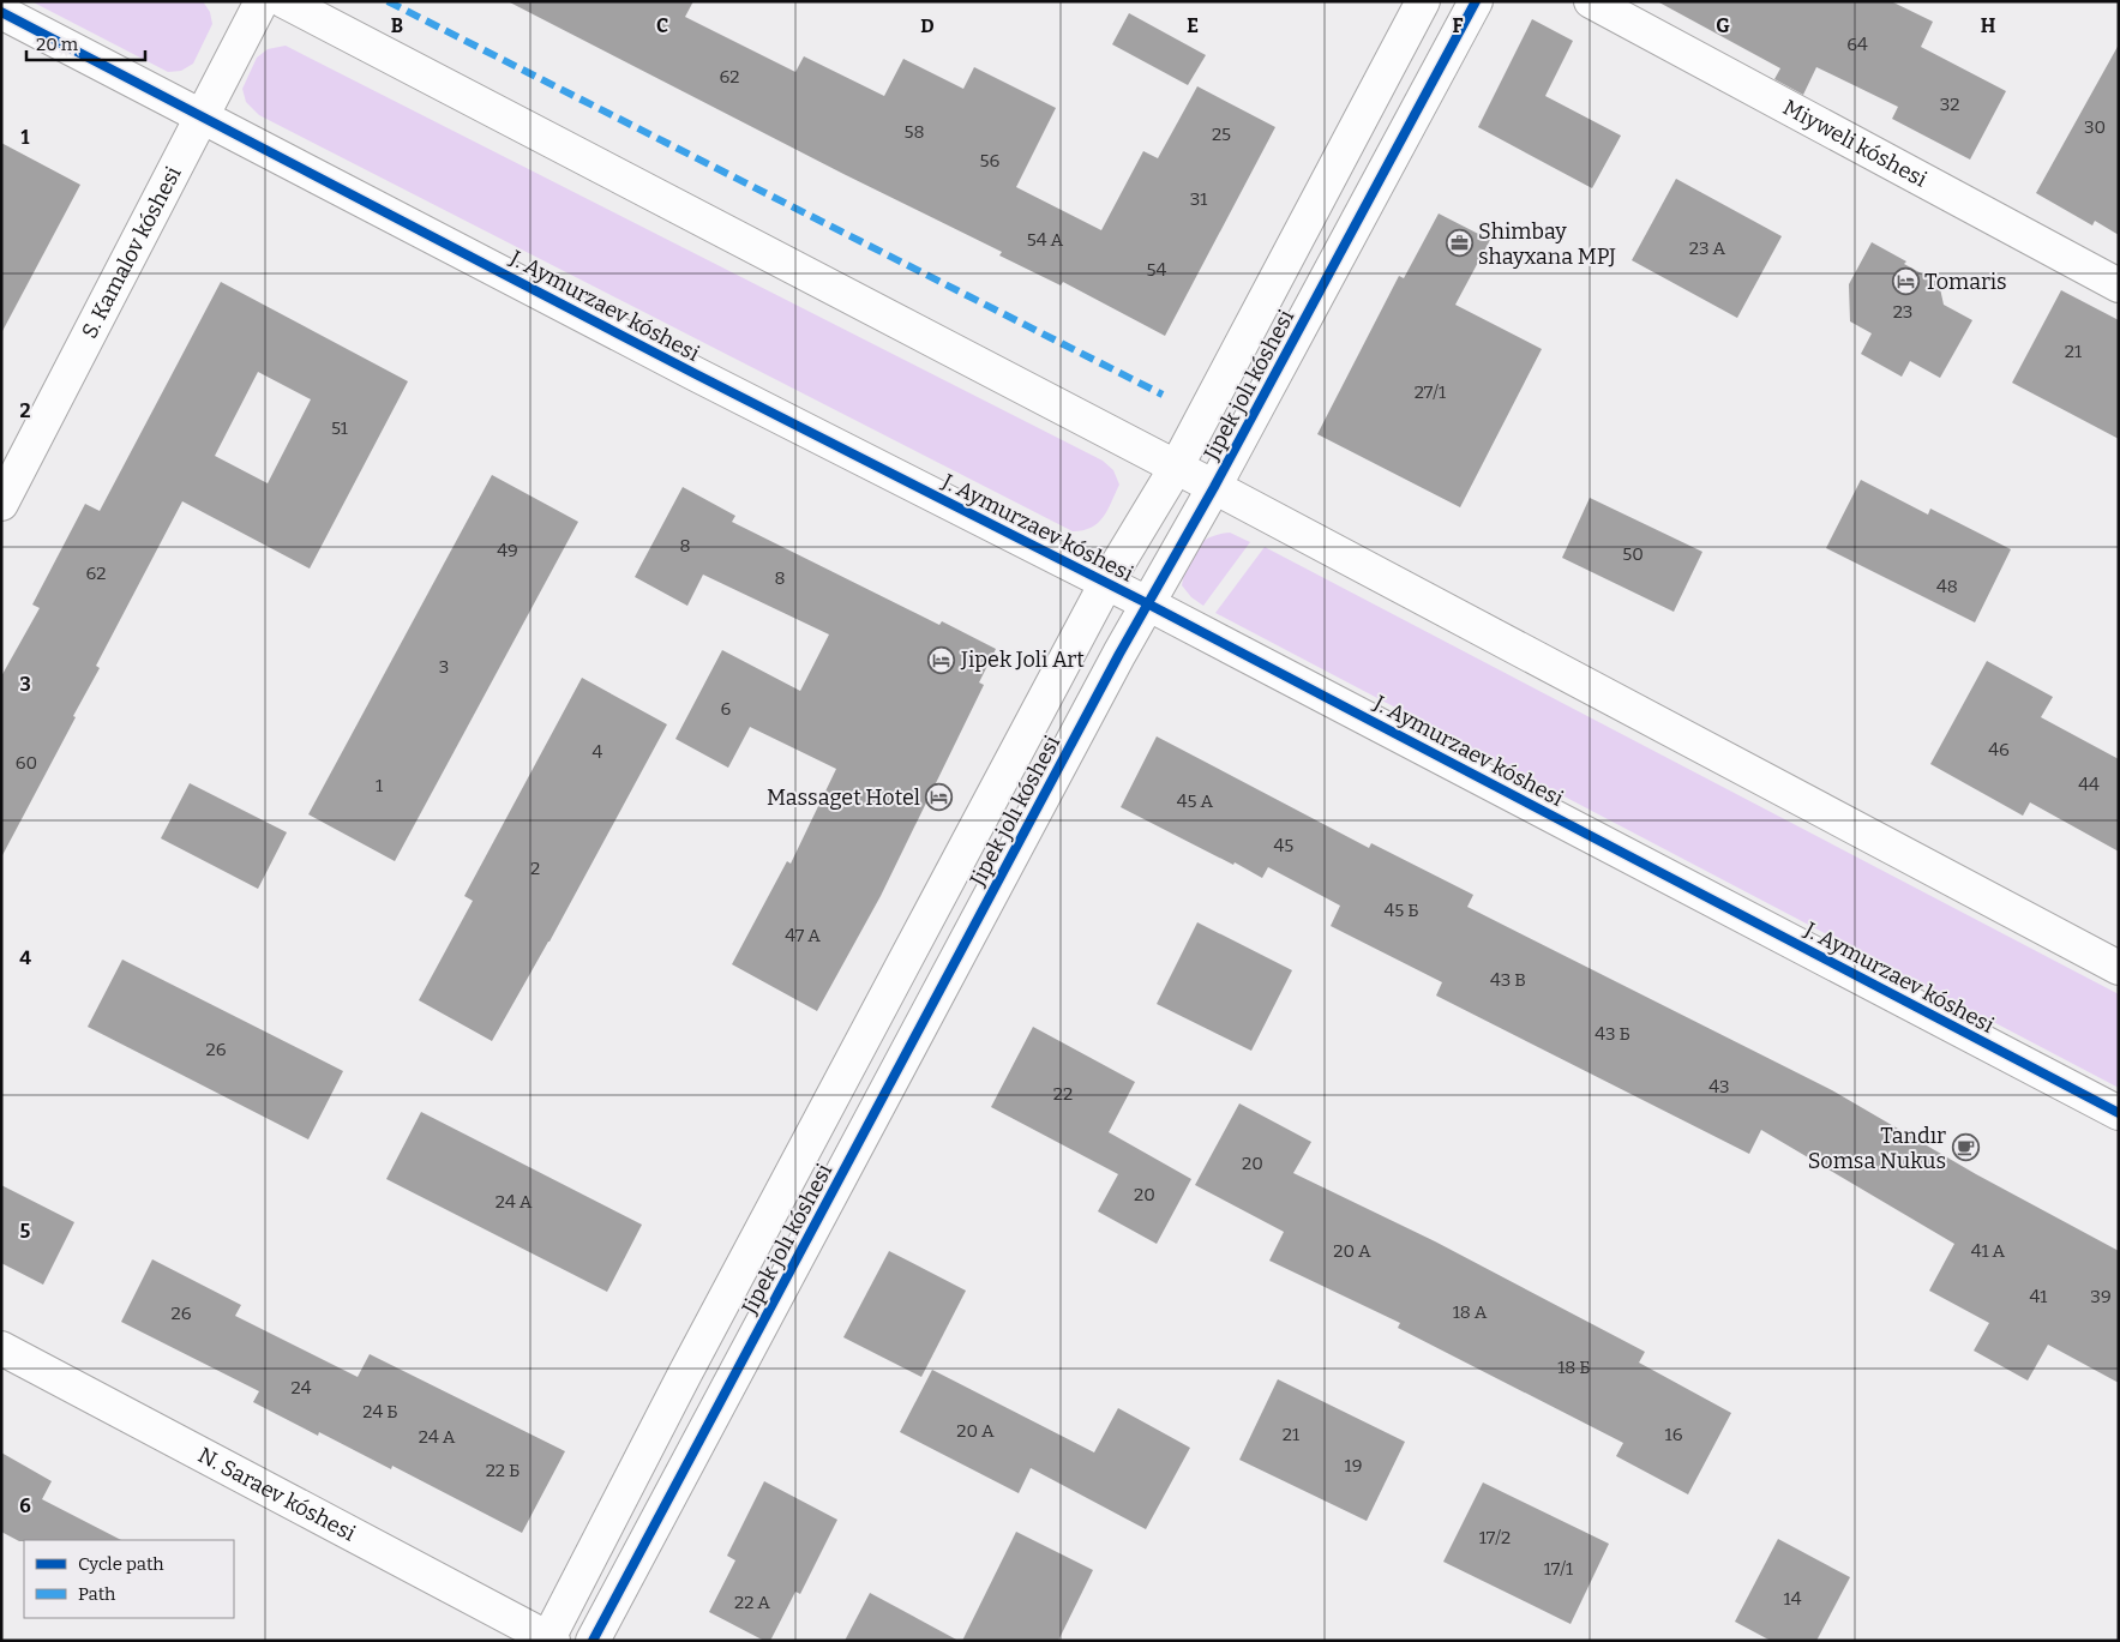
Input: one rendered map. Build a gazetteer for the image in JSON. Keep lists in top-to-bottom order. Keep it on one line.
{"streets":{"street":["Miyweli kóshesi","S. Kamalov kóshesi","J. Aymurzaev kóshesi","Jipek jolı kóshesi","N. Saraev kóshesi"]},"crossings":[["S. Kamalov kóshesi","J. Aymurzaev kóshesi"],["J. Aymurzaev kóshesi","Jipek jolı kóshesi"],["Jipek jolı kóshesi","N. Saraev kóshesi"]],"places":{"office":["Shimbay shayxana MPJ"],"hotel":["Tomaris","Jipek Joli Art","Massaget Hotel"],"cafe":["Tandır Somsa Nukus"]},"house_numbers":["64","62","32","30","58","25","56","31","54 А","23 А","54","23","21","27/1","51","8","49","50","62","8","48","3","6","46","4","60","44","1","45 А","45","2","45 Б","47 А","43 В","43 Б","26","43","22","20","20","24 А","20 А","41 А","41","39","18 А","26","18 Б","24","24 Б","20 А","21","16","24 А","19","22 Б","17/2","17/1","14","22 А"],"legend":["Cycle path","Path"],"scale_bar":"20 m","grid":{"columns":["B","C","D","E","F","G","H"],"rows":["1","2","3","4","5","6"]}}
